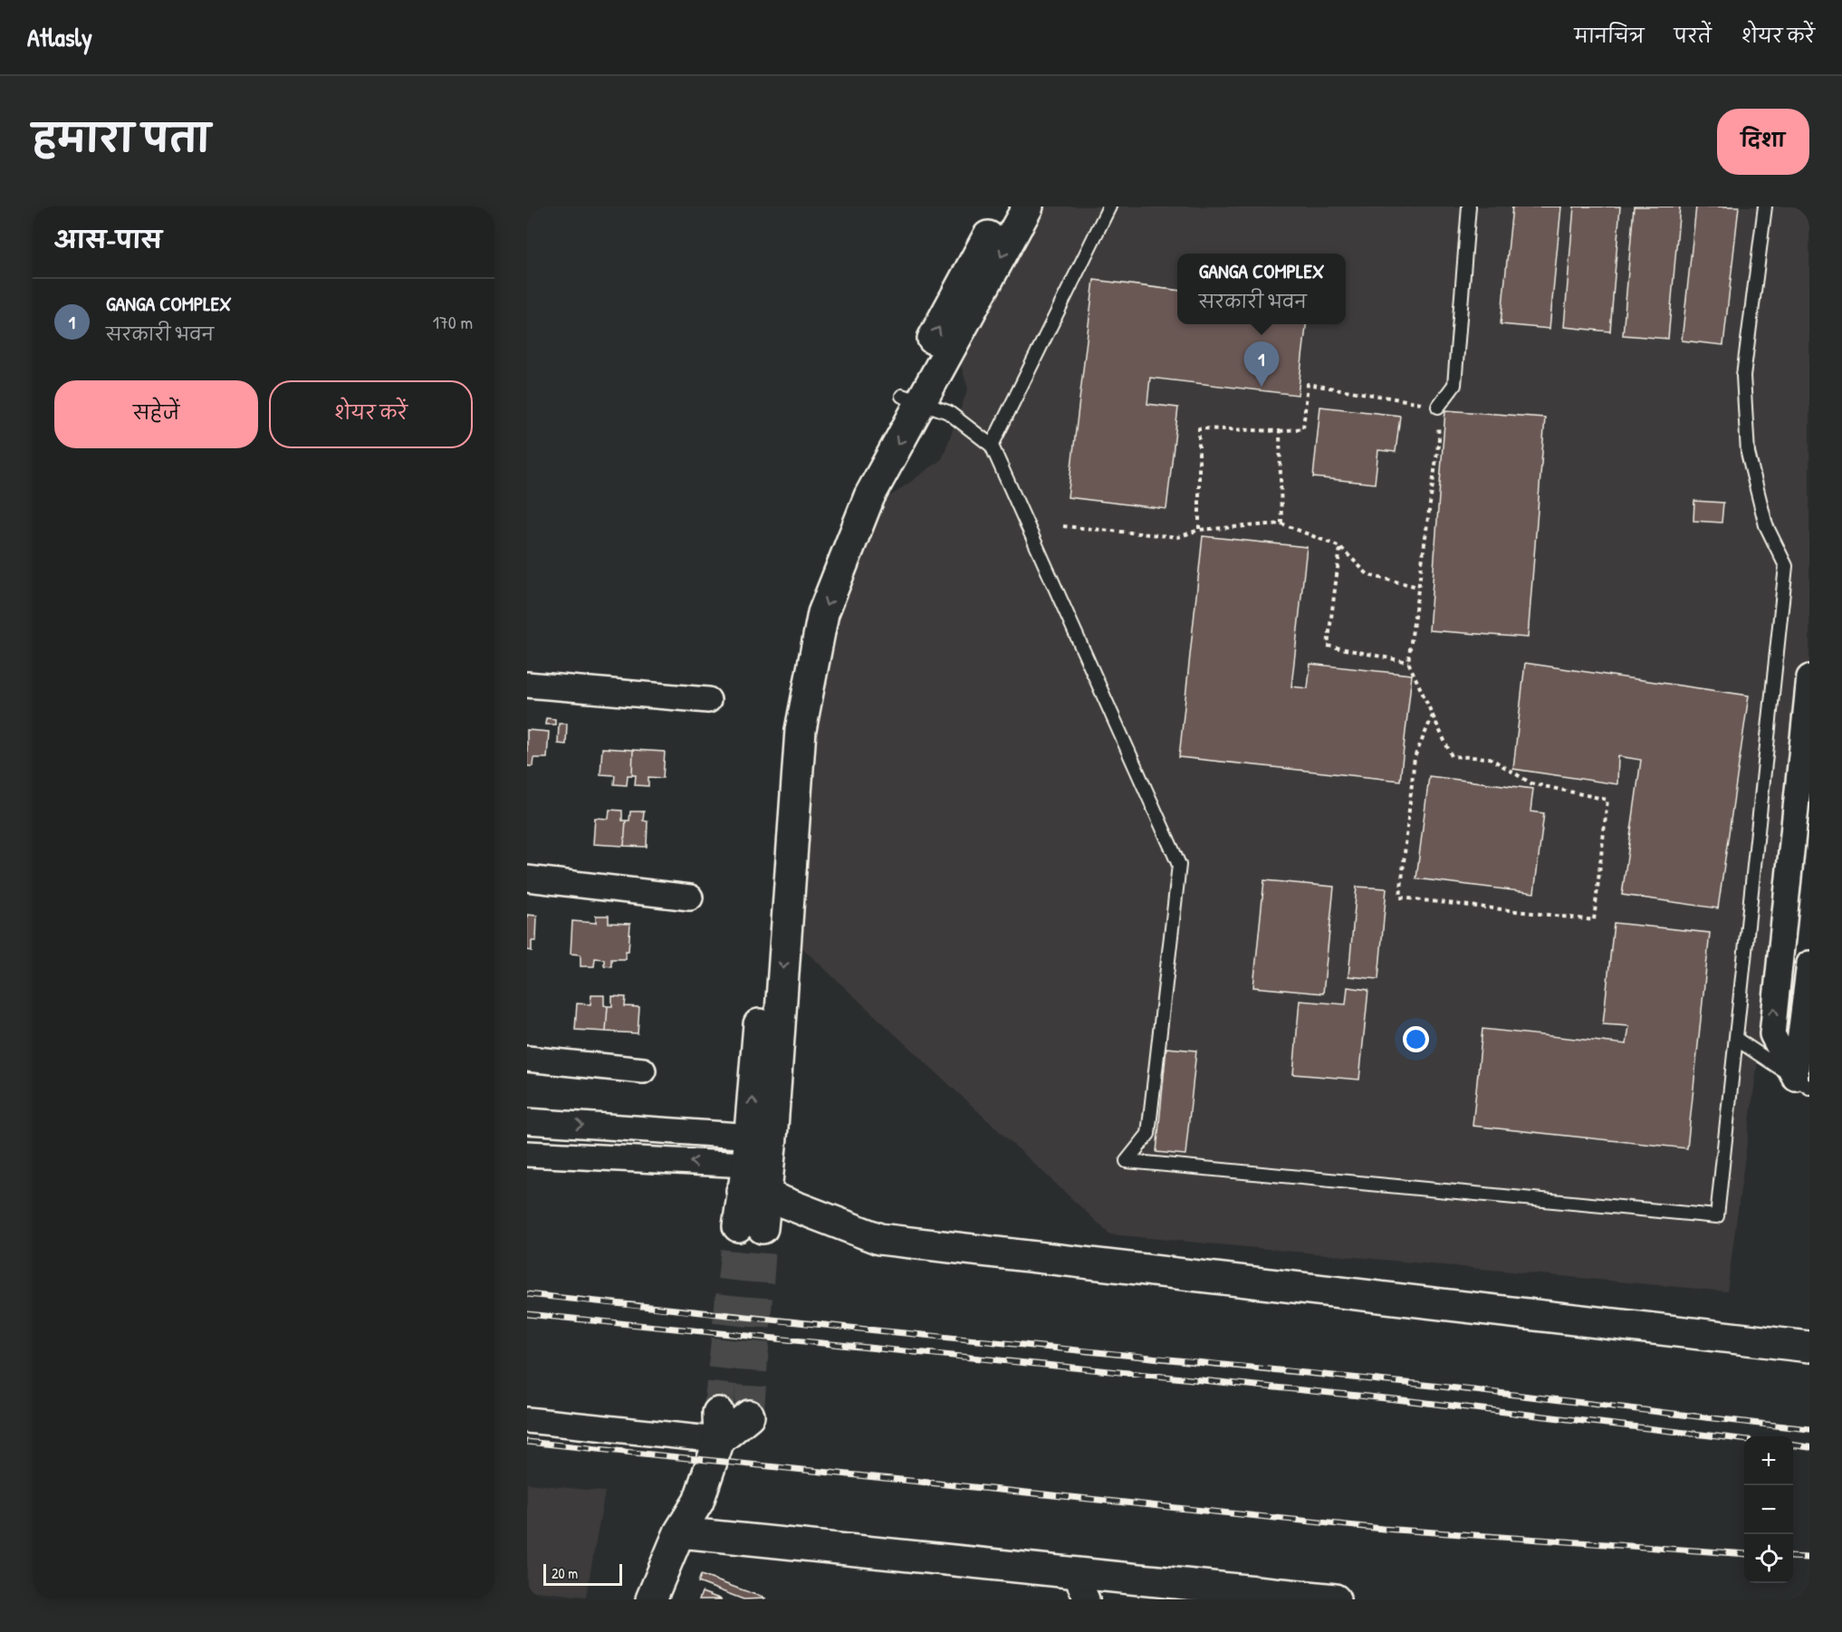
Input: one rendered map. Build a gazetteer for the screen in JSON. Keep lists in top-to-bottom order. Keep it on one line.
{"scale_bar":"20 m","page":{"header":"Atlasly","nav":["मानचित्र","परतें","शेयर करें"],"title":"हमारा पता","buttons":["दिशा",["सहेजें","शेयर करें"]],"heading":"आस-पास","popup":["GANGA COMPLEX","सरकारी भवन"],"list":[{"mark":"1","name":"GANGA COMPLEX","note":"सरकारी भवन","value":"170 m"}],"pins":"1","map_buttons":["+","−"],"scale":"20 m"}}
